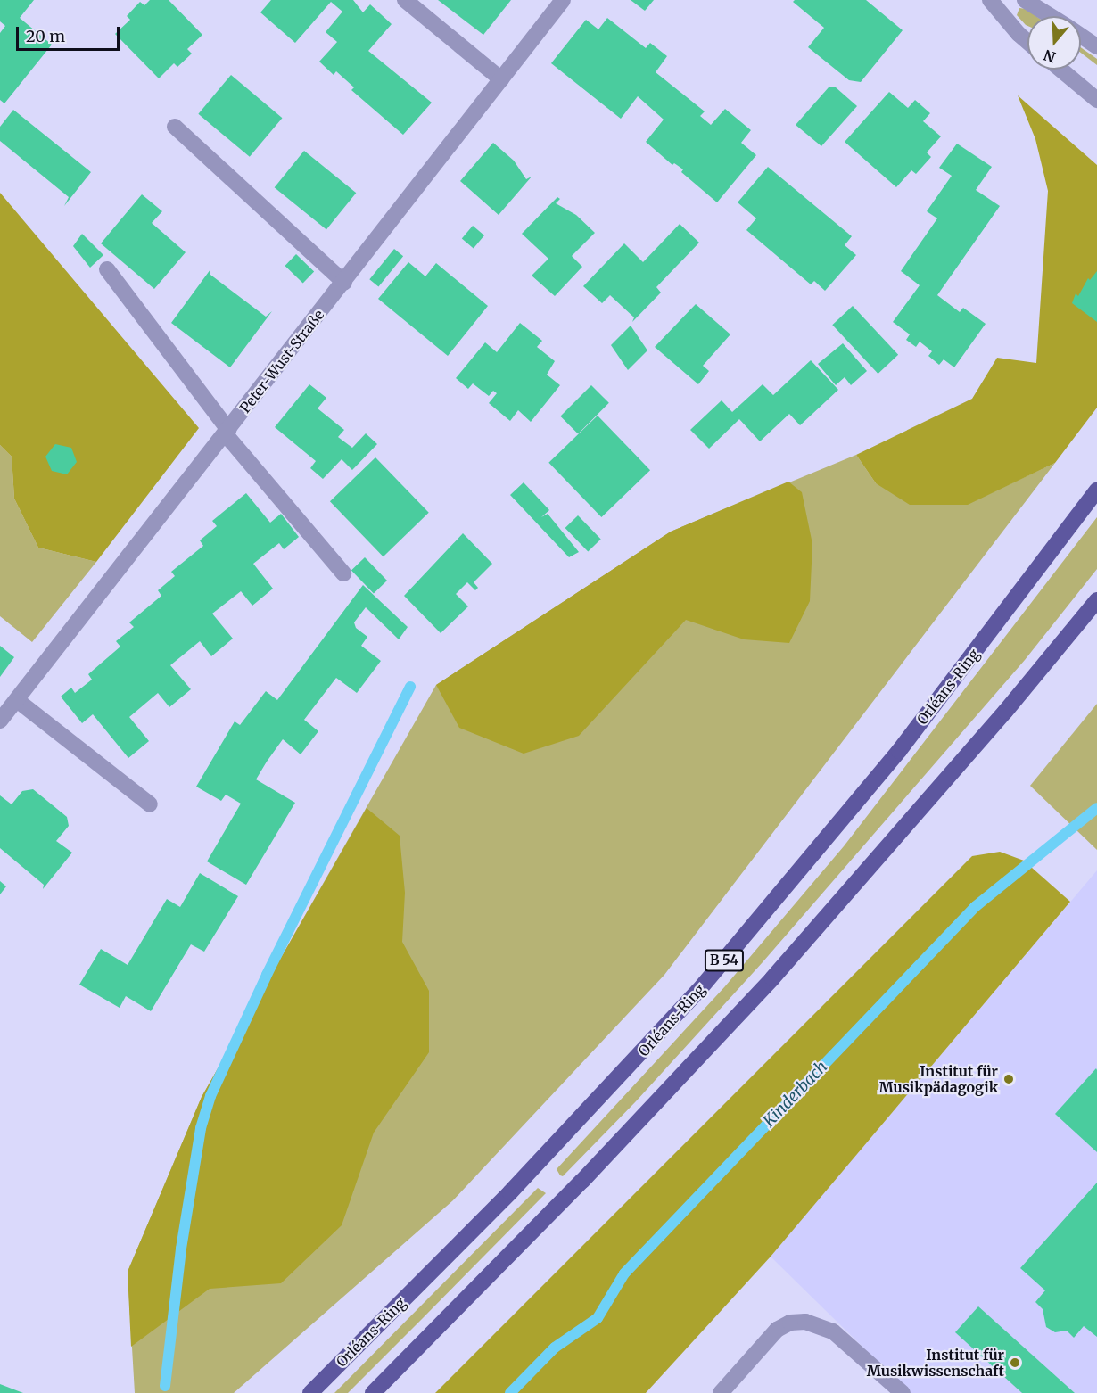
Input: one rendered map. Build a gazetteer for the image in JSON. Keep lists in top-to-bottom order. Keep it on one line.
{"streets":{"main road":["Orléans-Ring","B 54"],"street":["Peter-Wust-Straße"]},"water":["Kinderbach"],"places":["Institut für Musikpädagogik","Institut für Musikwissenschaft"],"scale_bar":"20 m","north":"bottom"}
